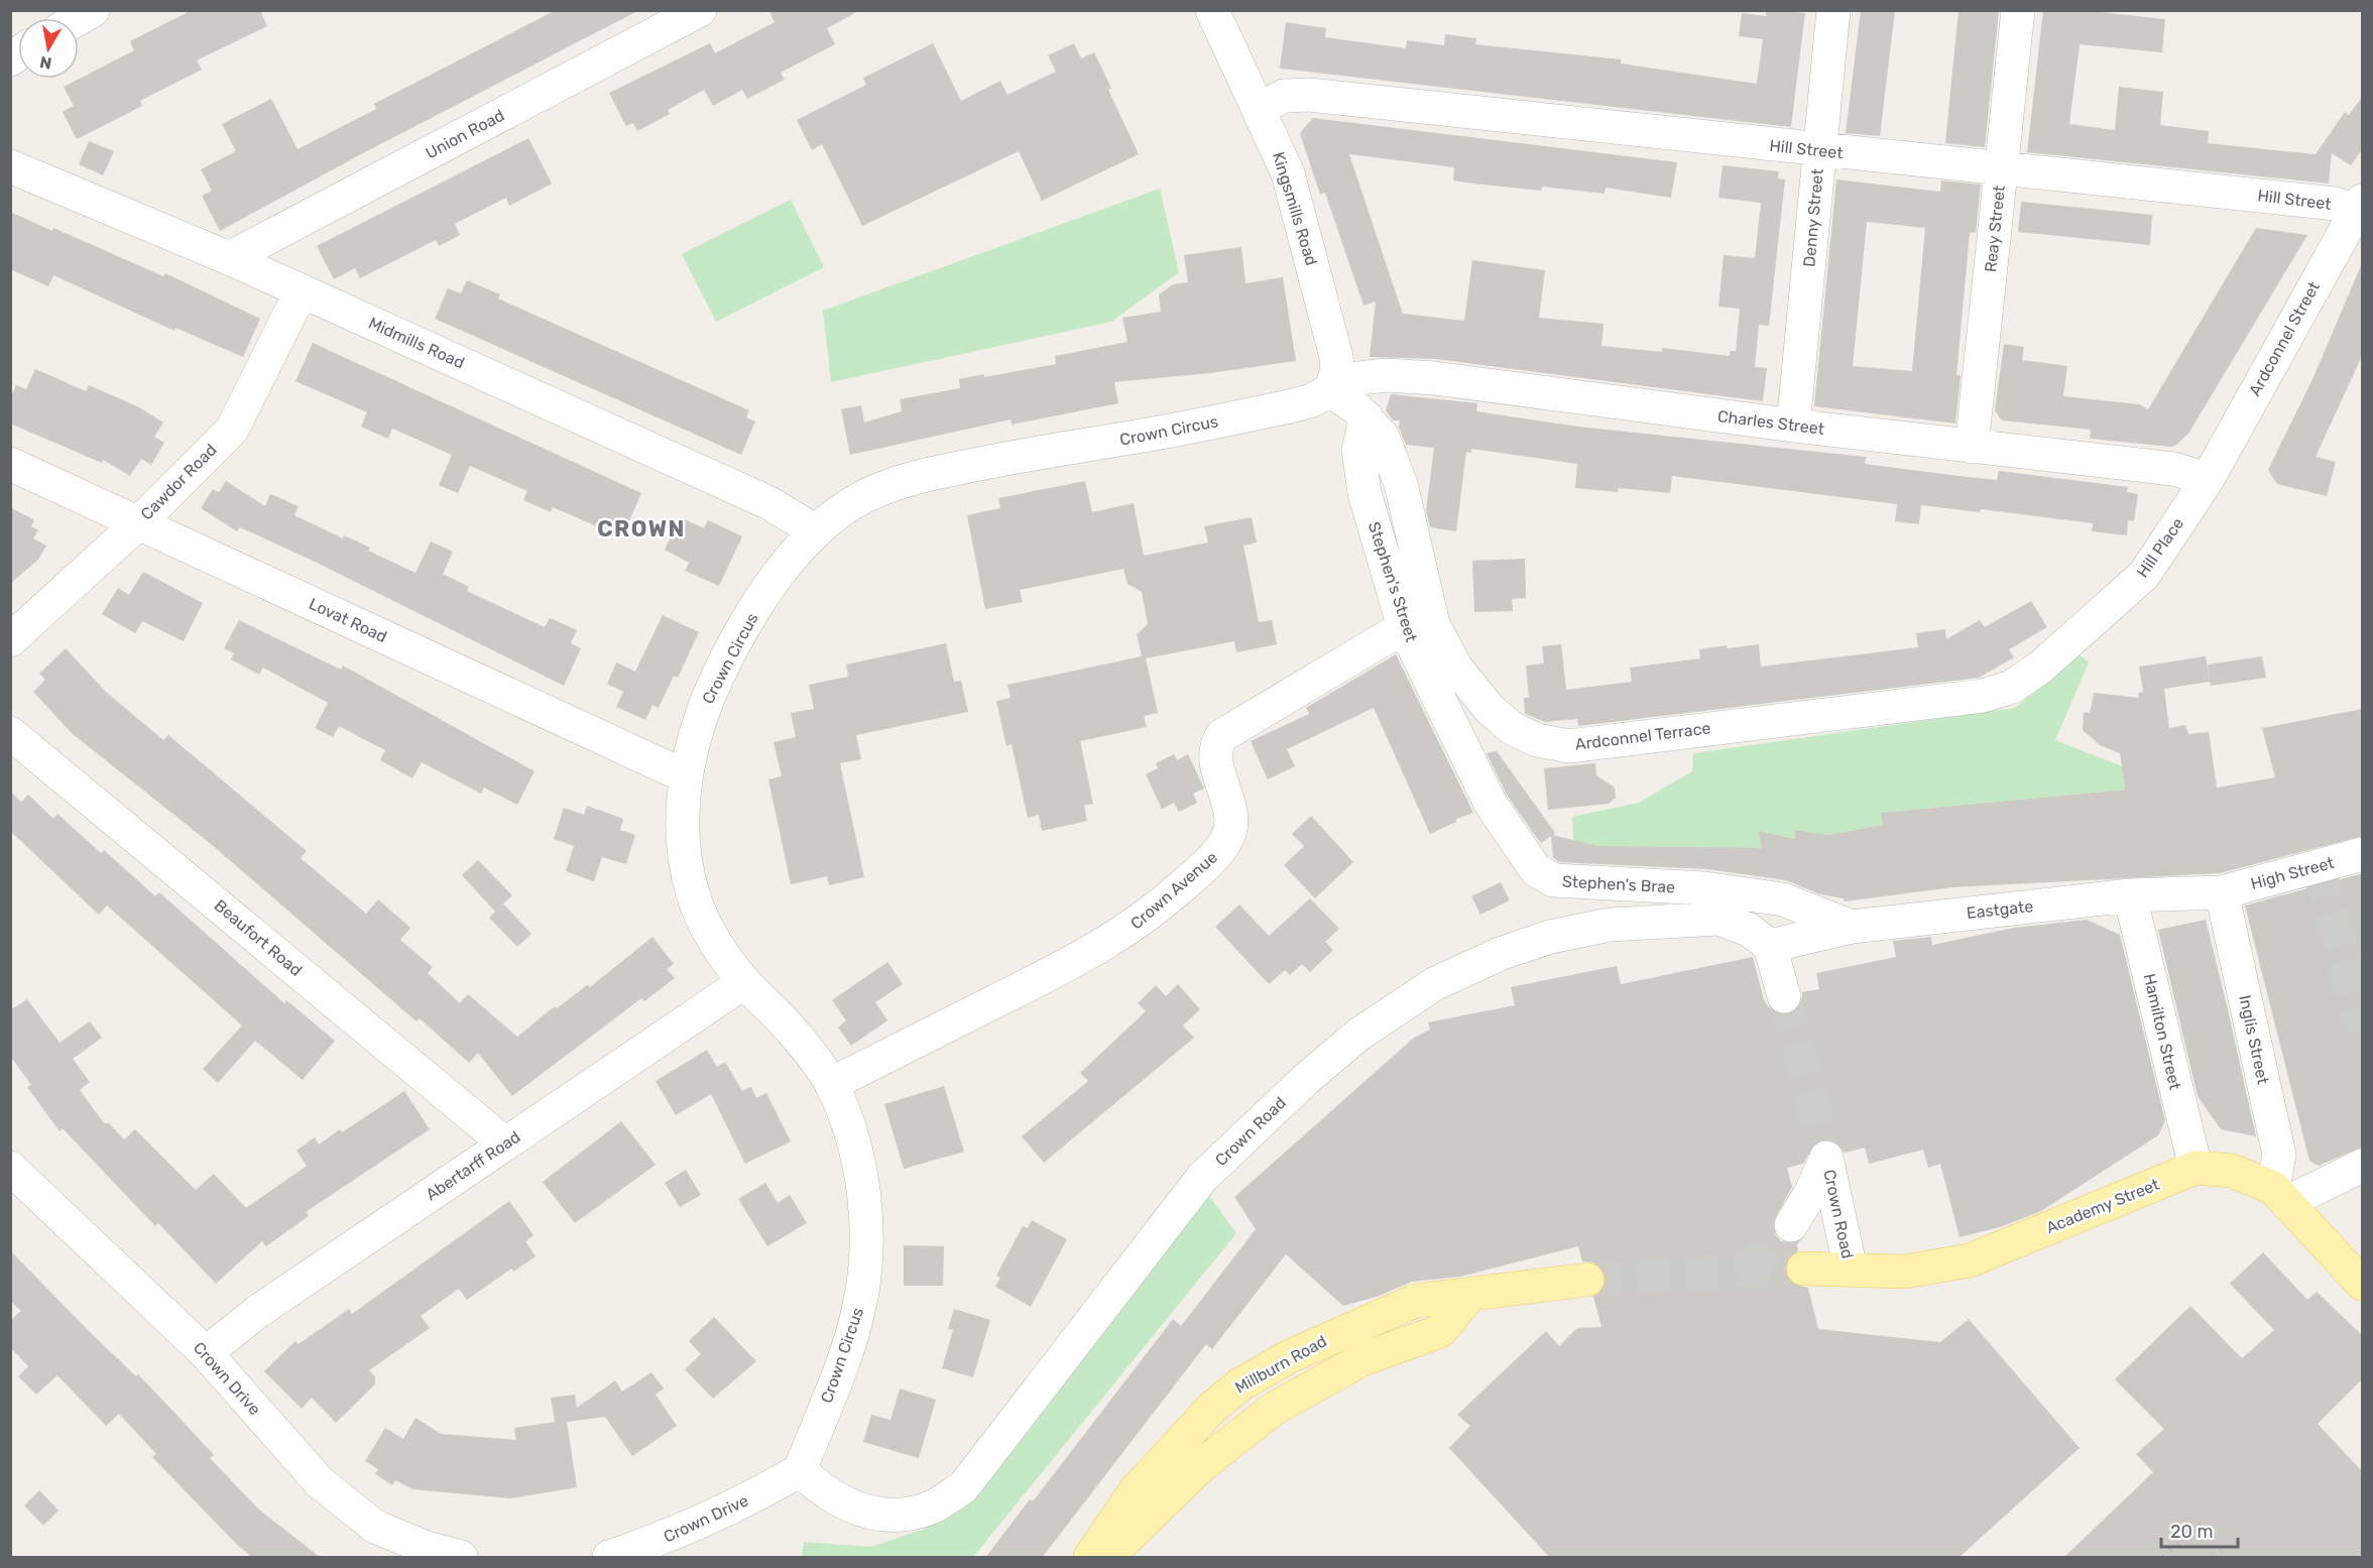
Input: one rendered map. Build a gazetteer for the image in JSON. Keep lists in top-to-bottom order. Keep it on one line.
{"streets":{"main road":["Academy Street","Millburn Road"],"street":["Union Road","Hill Street","Kingsmills Road","Denny Street","Reay Street","Ardconnel Street","Midmills Road","Charles Street","Crown Circus","Cawdor Road","Hill Place","Stephen's Street","Lovat Road","Ardconnel Terrace","High Street","Stephen's Brae","Crown Avenue","Eastgate","Beaufort Road","Hamilton Street","Inglis Street","Crown Road","Abertarff Road","Crown Drive"]},"crossings":[["Union Road","Midmills Road"],["Hill Street","Kingsmills Road"],["Hill Street","Denny Street"],["Hill Street","Reay Street"],["Hill Street","Ardconnel Street"],["Kingsmills Road","Charles Street"],["Kingsmills Road","Crown Circus"],["Kingsmills Road","Ardconnel Terrace"],["Denny Street","Charles Street"],["Reay Street","Charles Street"],["Ardconnel Street","Charles Street"],["Ardconnel Street","Hill Place"],["Midmills Road","Crown Circus"],["Midmills Road","Cawdor Road"],["Charles Street","Crown Circus"],["Charles Street","Hill Place"],["Charles Street","Ardconnel Terrace"],["Crown Circus","Lovat Road"],["Crown Circus","Ardconnel Terrace"],["Crown Circus","Crown Avenue"],["Crown Circus","Crown Road"],["Crown Circus","Abertarff Road"],["Crown Circus","Crown Drive"],["Cawdor Road","Lovat Road"],["Hill Place","Ardconnel Terrace"],["Stephen's Street","Ardconnel Terrace"],["Stephen's Street","Stephen's Brae"],["Stephen's Street","Crown Avenue"],["High Street","Eastgate"],["High Street","Inglis Street"],["Stephen's Brae","Eastgate"],["Eastgate","Hamilton Street"],["Eastgate","Inglis Street"],["Beaufort Road","Abertarff Road"],["Hamilton Street","Academy Street"],["Inglis Street","Academy Street"],["Crown Road","Academy Street"],["Crown Road","Crown Drive"],["Abertarff Road","Crown Drive"]],"districts":["CROWN"],"scale_bar":"20 m","north":"bottom"}
